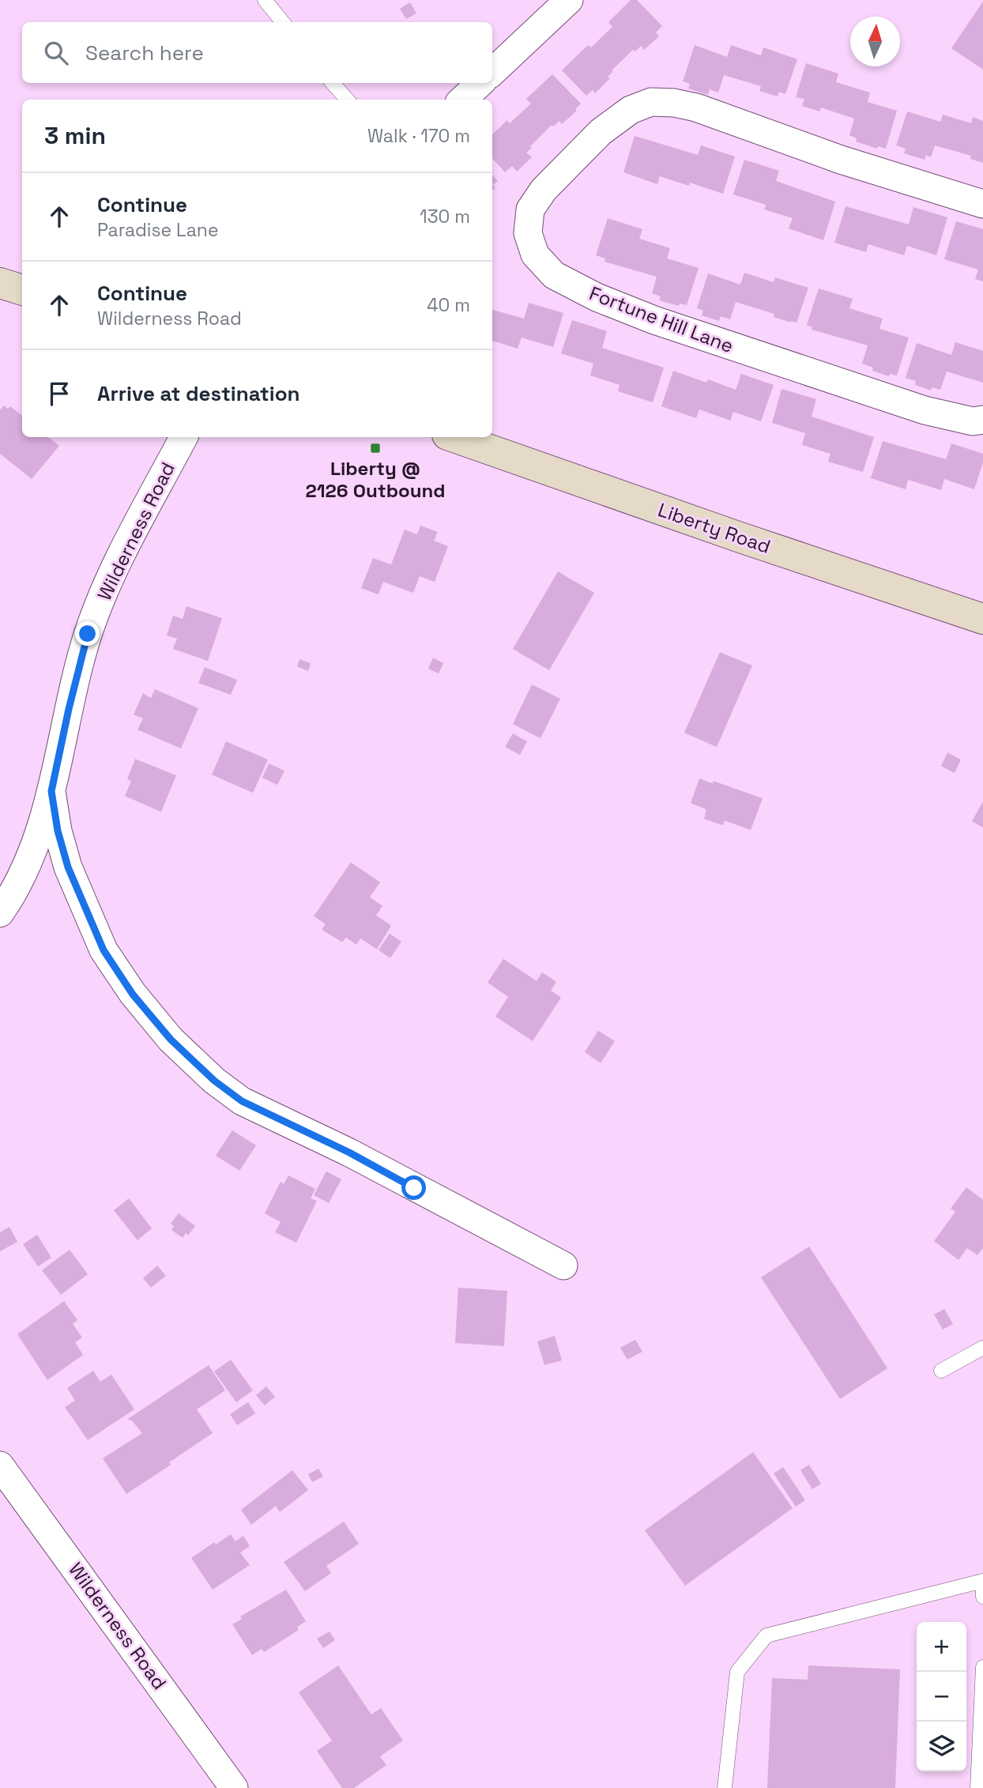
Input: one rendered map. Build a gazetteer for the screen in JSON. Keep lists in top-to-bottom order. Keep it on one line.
{"streets":{"main road":["Liberty Road"],"street":["Fortune Hill Lane","Wilderness Road"]},"places":{"transit":["Liberty @ 2126 Outbound"]},"north":"top","page":{"search":"Search here","heading":["3 min","Walk · 170 m"],"list":[["Continue","Paradise Lane","130 m"],["Continue","Wilderness Road","40 m"],"Arrive at destination"],"map_buttons":["+","−"]}}
